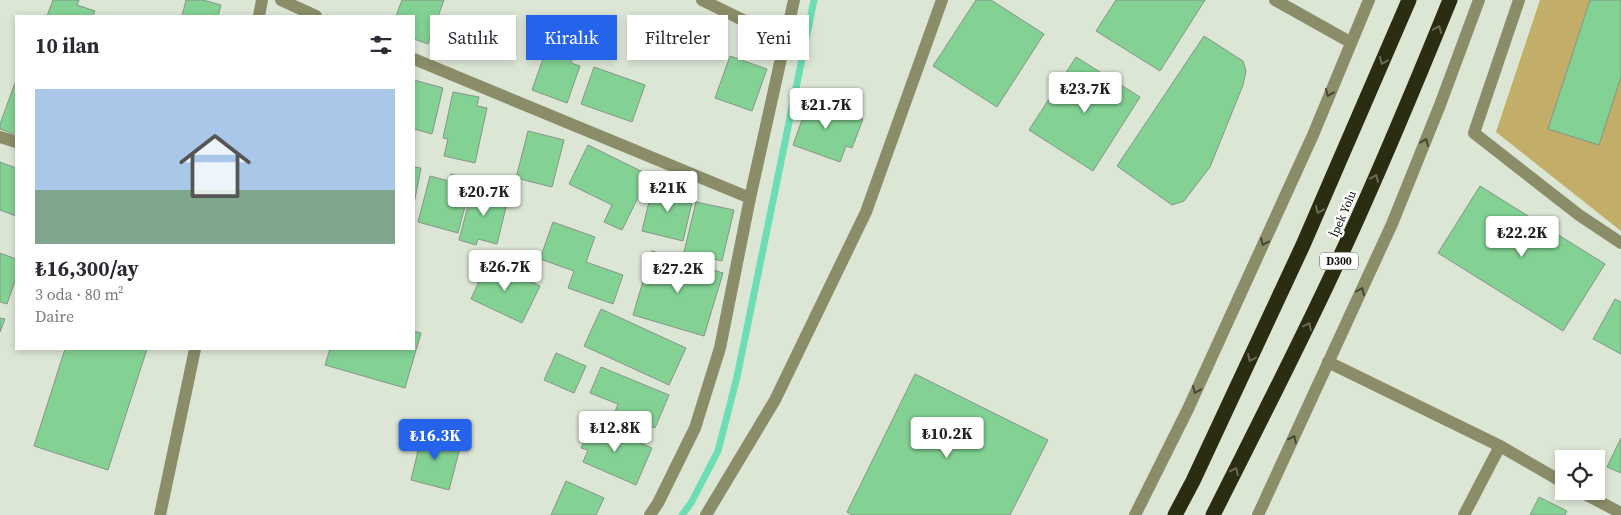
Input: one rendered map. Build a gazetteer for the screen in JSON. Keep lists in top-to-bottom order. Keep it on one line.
{"streets":{"highway":["İpek Yolu","D300"]},"page":{"chip":["Satılık","Kiralık","Filtreler","Yeni"],"heading":"10 ilan","price":["₺23.7K","₺21.7K","₺21K","₺20.7K","₺22.2K","₺26.7K","₺27.2K","₺12.8K","₺10.2K","₺16.3K"],"list":[{"name":"₺16,300/ay","note":"3 oda · 80 m² · Daire"}]}}
